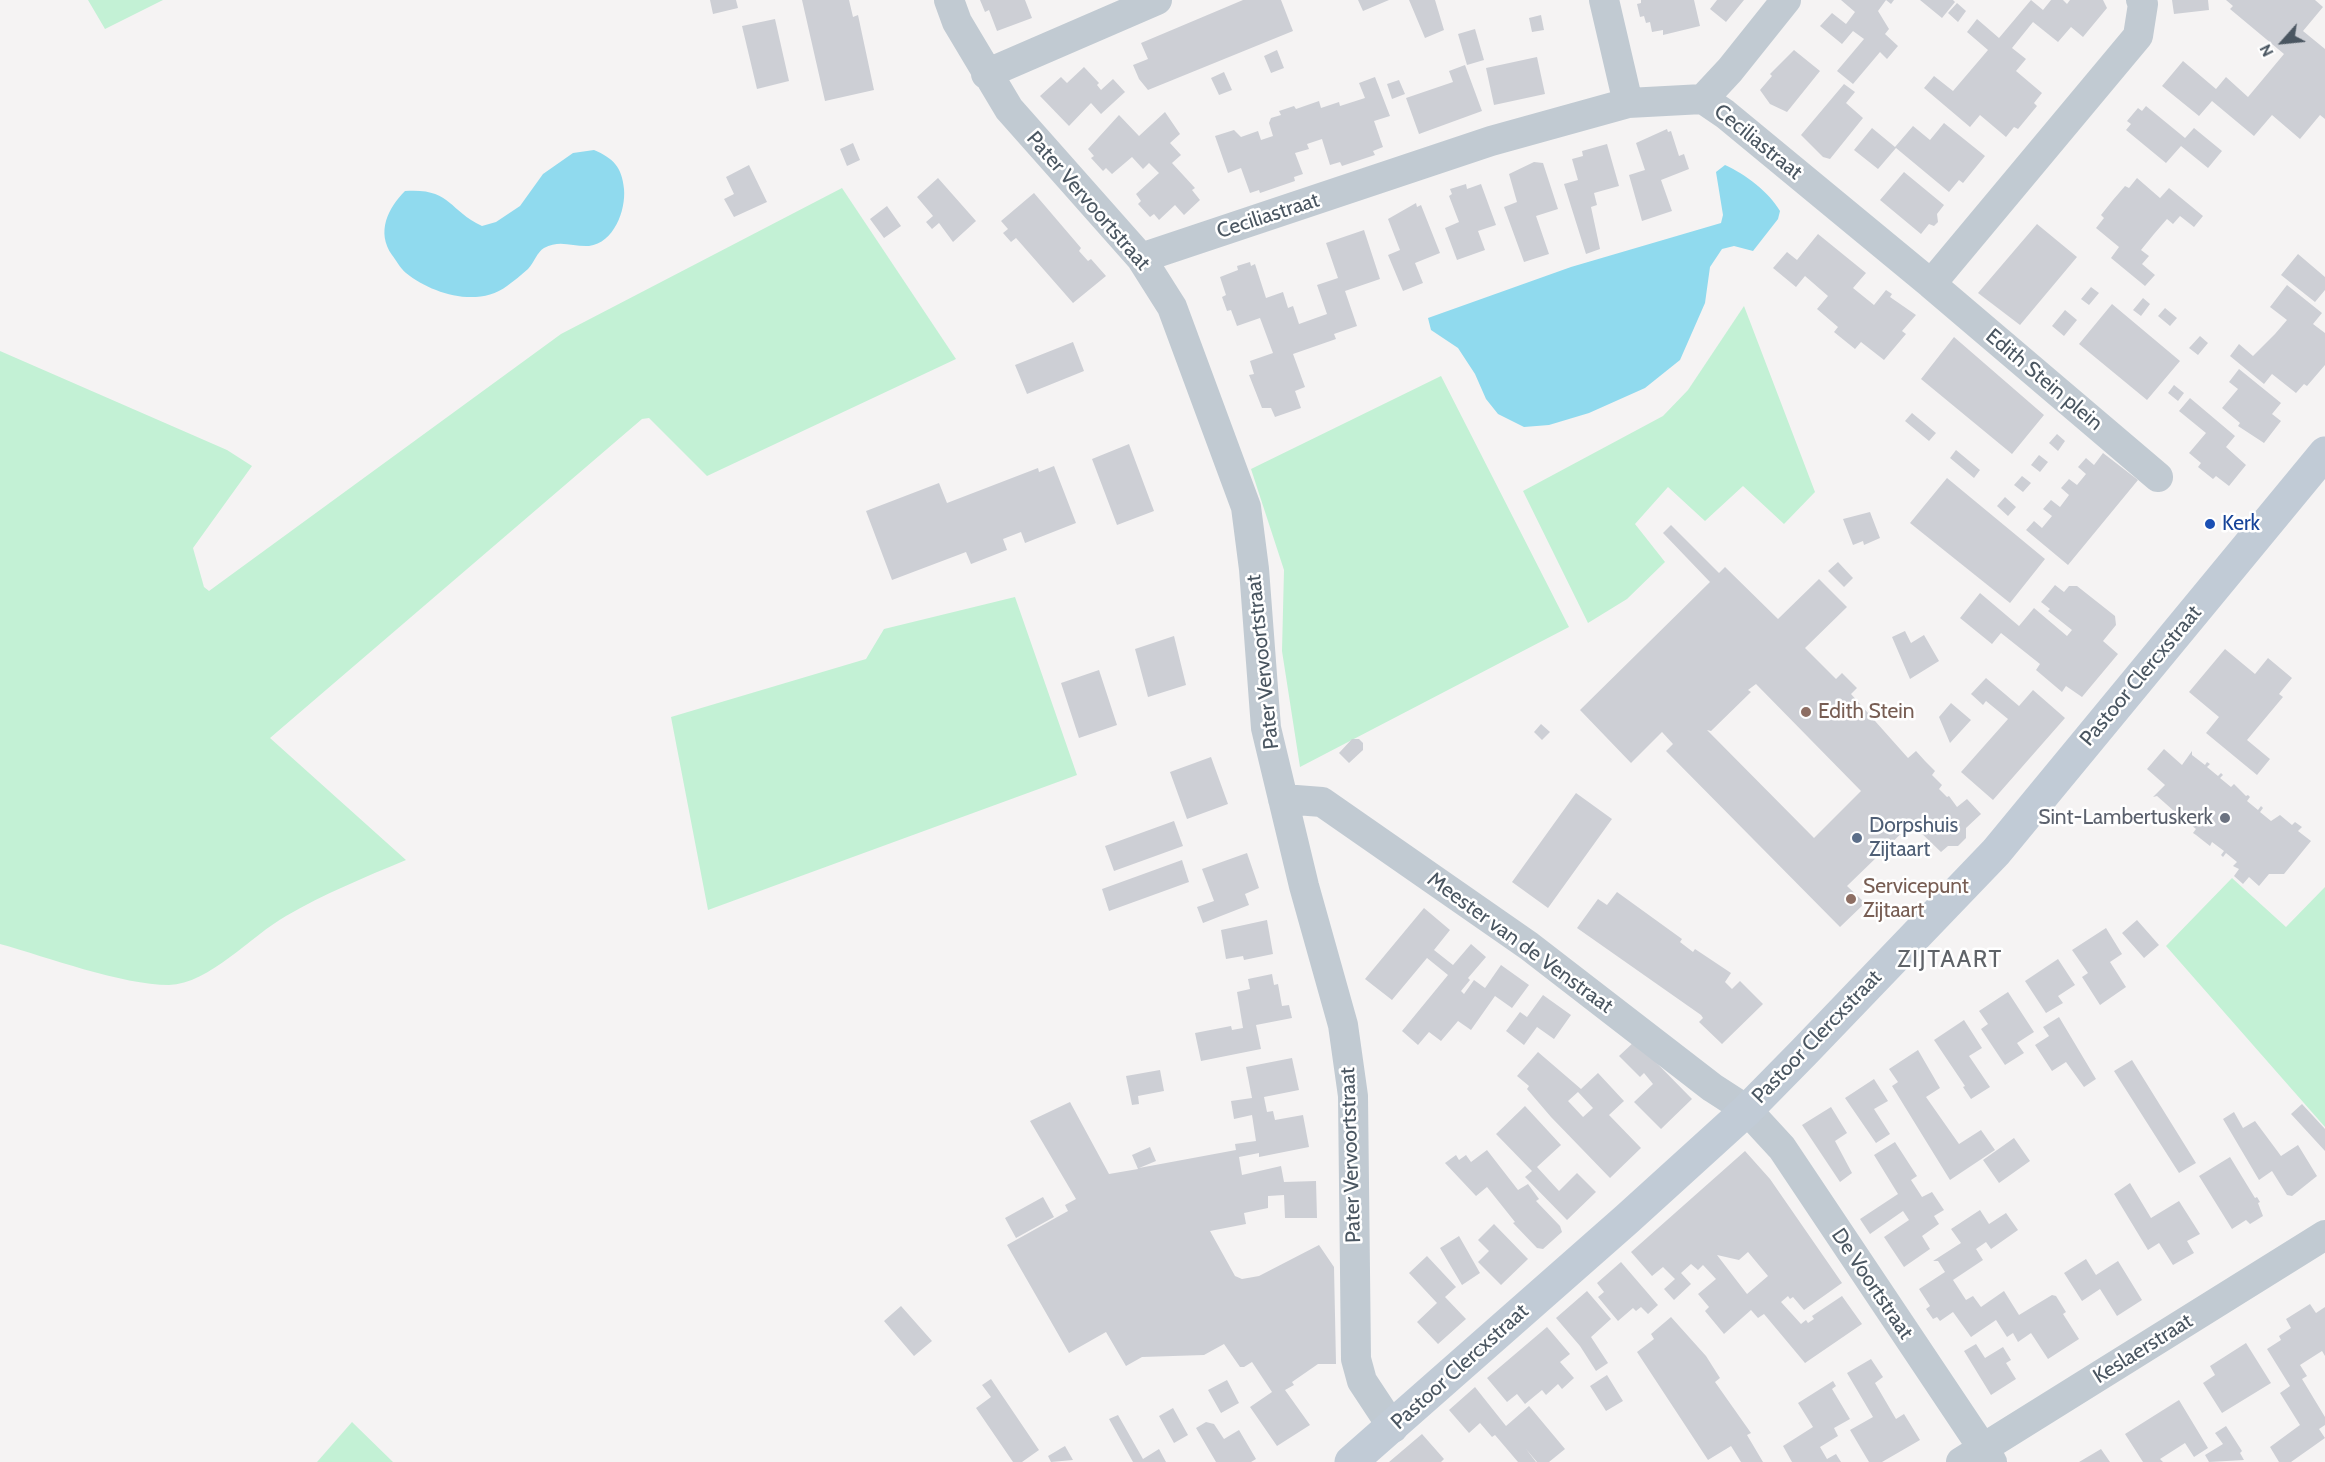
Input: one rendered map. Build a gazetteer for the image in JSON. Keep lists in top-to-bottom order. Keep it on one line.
{"streets":{"street":["Ceciliastraat","Pater Vervoortstraat","Edith Stein plein","Pastoor Clercxstraat","Meester van de Venstraat","De Voortstraat","Keslaerstraat"]},"crossings":[["Ceciliastraat","Pater Vervoortstraat"],["Ceciliastraat","Edith Stein plein"],["Pater Vervoortstraat","Pastoor Clercxstraat"],["Pater Vervoortstraat","Meester van de Venstraat"],["Pastoor Clercxstraat","Meester van de Venstraat"],["Pastoor Clercxstraat","De Voortstraat"],["Meester van de Venstraat","De Voortstraat"],["De Voortstraat","Keslaerstraat"]],"districts":["ZIJTAART"],"places":["Kerk","Edith Stein","Sint-Lambertuskerk","Dorpshuis Zijtaart","Servicepunt Zijtaart"],"north":"bottom left"}
